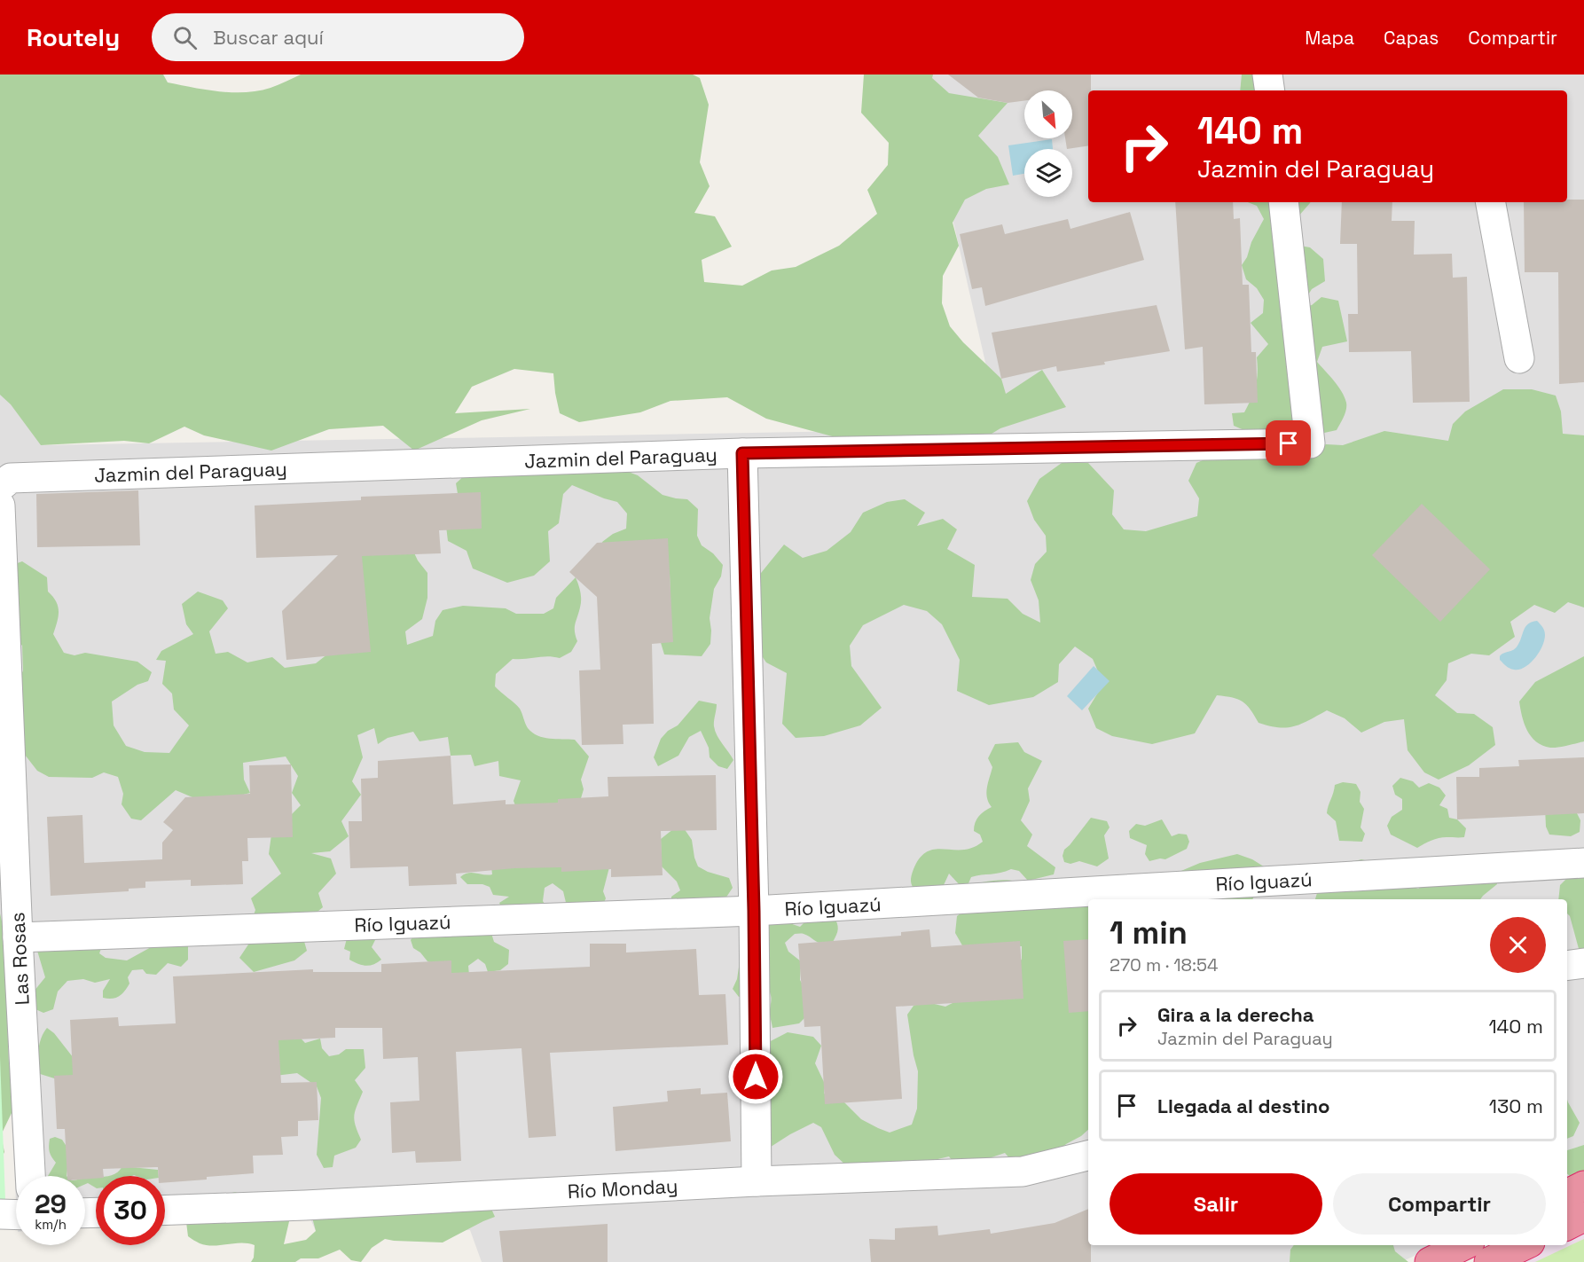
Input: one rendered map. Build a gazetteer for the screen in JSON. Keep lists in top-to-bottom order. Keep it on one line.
{"streets":{"street":["Jazmin del Paraguay","Río Iguazú","Las Rosas","Río Monday"]},"crossings":[["Río Iguazú","Las Rosas"]],"north":"bottom right","page":{"header":"Routely","search":"Buscar aquí","nav":["Mapa","Capas","Compartir"],"turn":["140 m","Jazmin del Paraguay"],"heading":["1 min","270 m · 18:54"],"list":[{"name":"Gira a la derecha","note":"Jazmin del Paraguay","value":"140 m"},{"name":"Llegada al destino","value":"130 m"}],"buttons":["Salir","Compartir"],"speed":"29 km/h","limit":"30"}}
